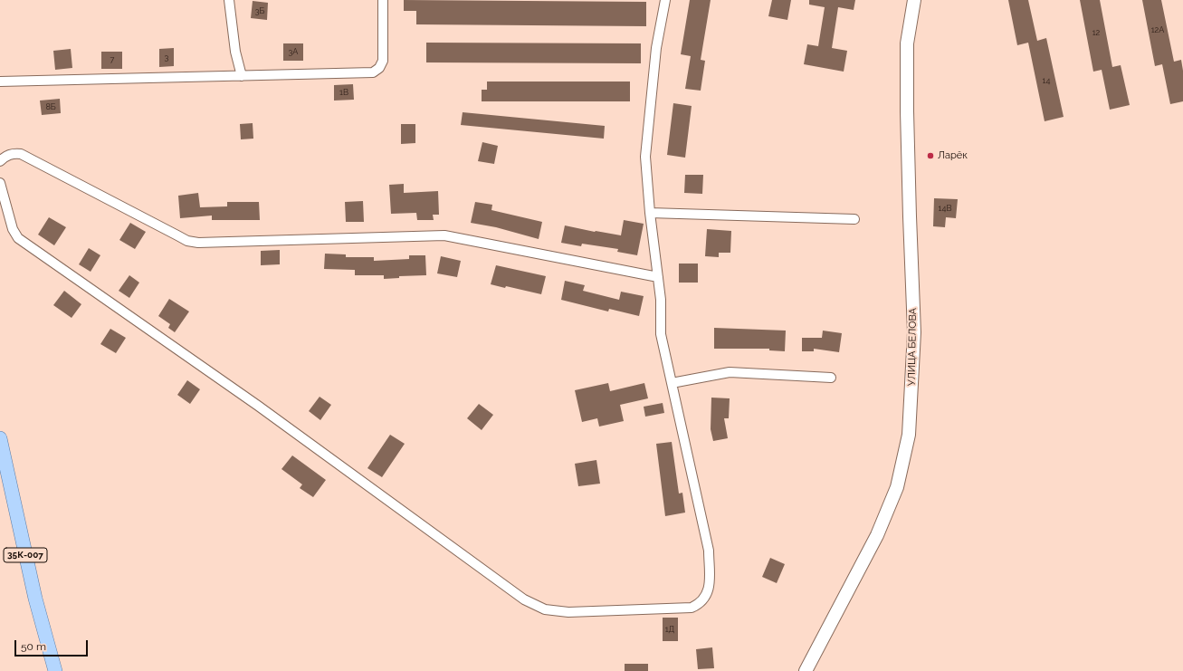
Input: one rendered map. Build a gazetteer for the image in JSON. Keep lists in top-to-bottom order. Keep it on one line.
{"streets":{"main road":["УЛИЦА БЕЛОВА","35К-007"]},"places":["Ларёк"],"house_numbers":["3Б","12А","12","3А","3","7","14","1В","8Б","14В","1Д"],"scale_bar":"50 m"}
